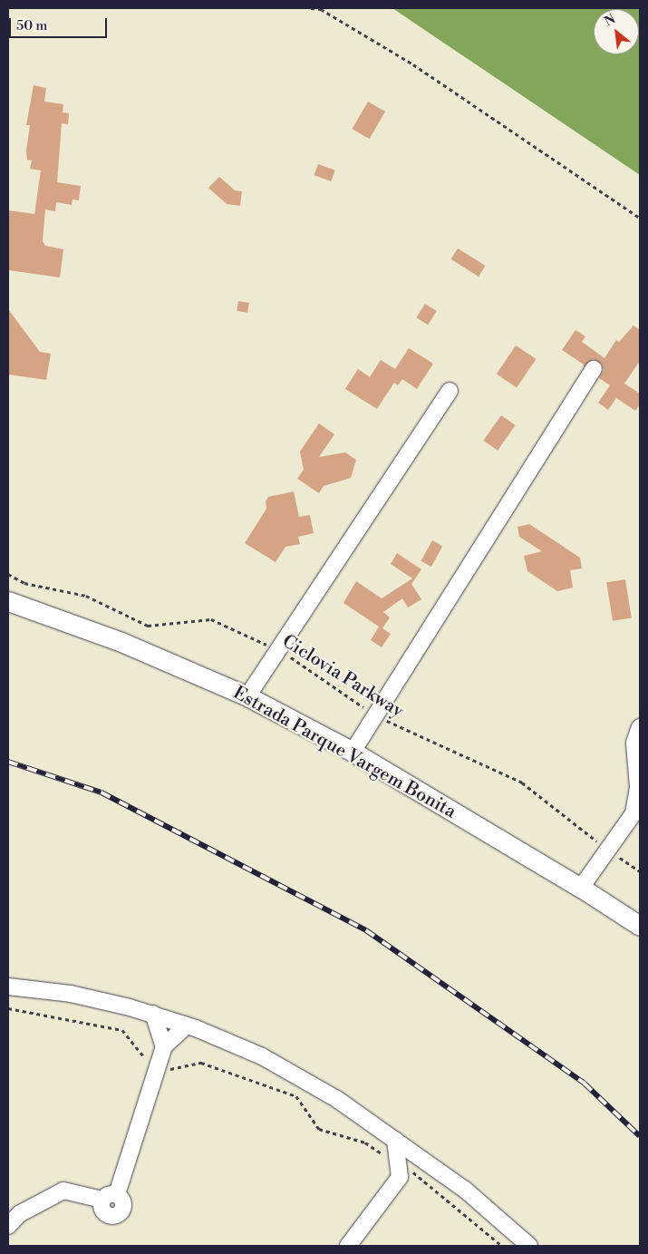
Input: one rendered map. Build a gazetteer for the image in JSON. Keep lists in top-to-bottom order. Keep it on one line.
{"streets":{"main road":["Estrada Parque Vargem Bonita"],"path":["Ciclovia Parkway"]},"scale_bar":"50 m","north":"top left"}
